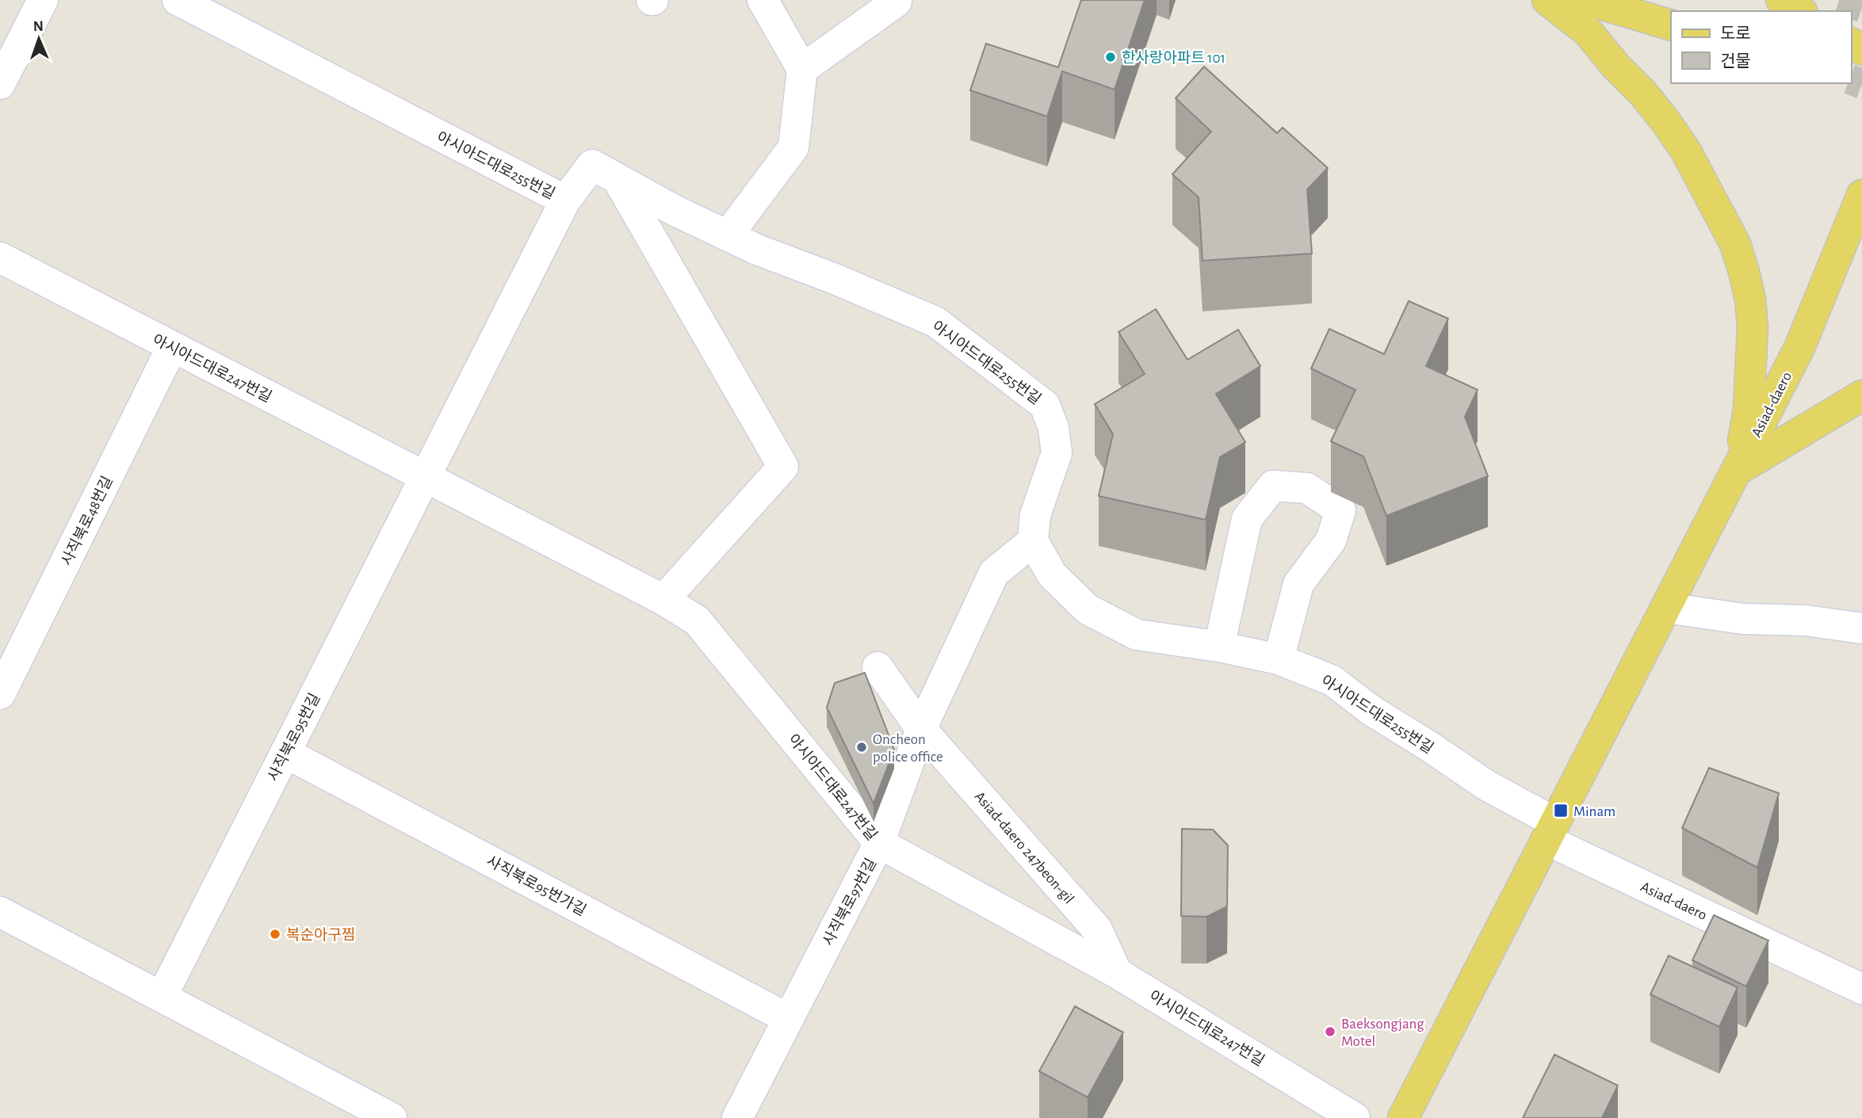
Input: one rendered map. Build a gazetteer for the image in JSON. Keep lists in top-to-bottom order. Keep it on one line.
{"streets":{"main road":["Asiad-daero"],"street":["아시아드대로255번길","아시아드대로247번길","사직북로48번길","사직북로95번길","Asiad-daero 247beon-gil","사직북로95번가길","사직북로97번길"]},"crossings":[["아시아드대로255번길","Asiad-daero"],["아시아드대로255번길","사직북로97번길"],["아시아드대로247번길","사직북로48번길"],["아시아드대로247번길","사직북로95번길"],["아시아드대로247번길","Asiad-daero 247beon-gil"],["아시아드대로247번길","사직북로97번길"],["사직북로95번길","사직북로95번가길"],["Asiad-daero 247beon-gil","사직북로97번길"],["사직북로95번가길","사직북로97번길"]],"places":{"other":["한사랑아파트 101","Oncheon police office","복순아구찜","Baeksongjang Motel"],"transit":["Minam"]},"legend":["도로","건물"],"north":"top"}
